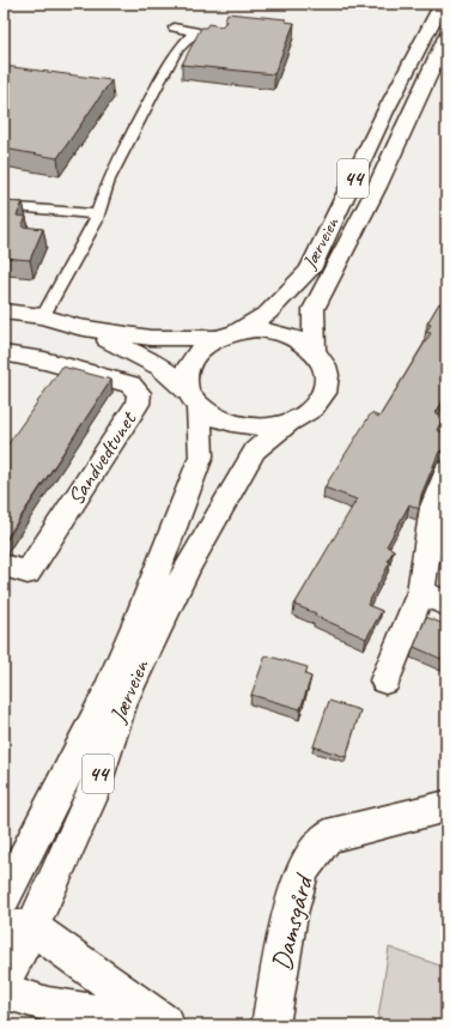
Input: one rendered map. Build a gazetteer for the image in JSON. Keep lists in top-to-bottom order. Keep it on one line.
{"streets":{"main road":["44","Jærveien","Sandvedtunet","Damsgård"]},"crossings":[["44","Jærveien"]]}
